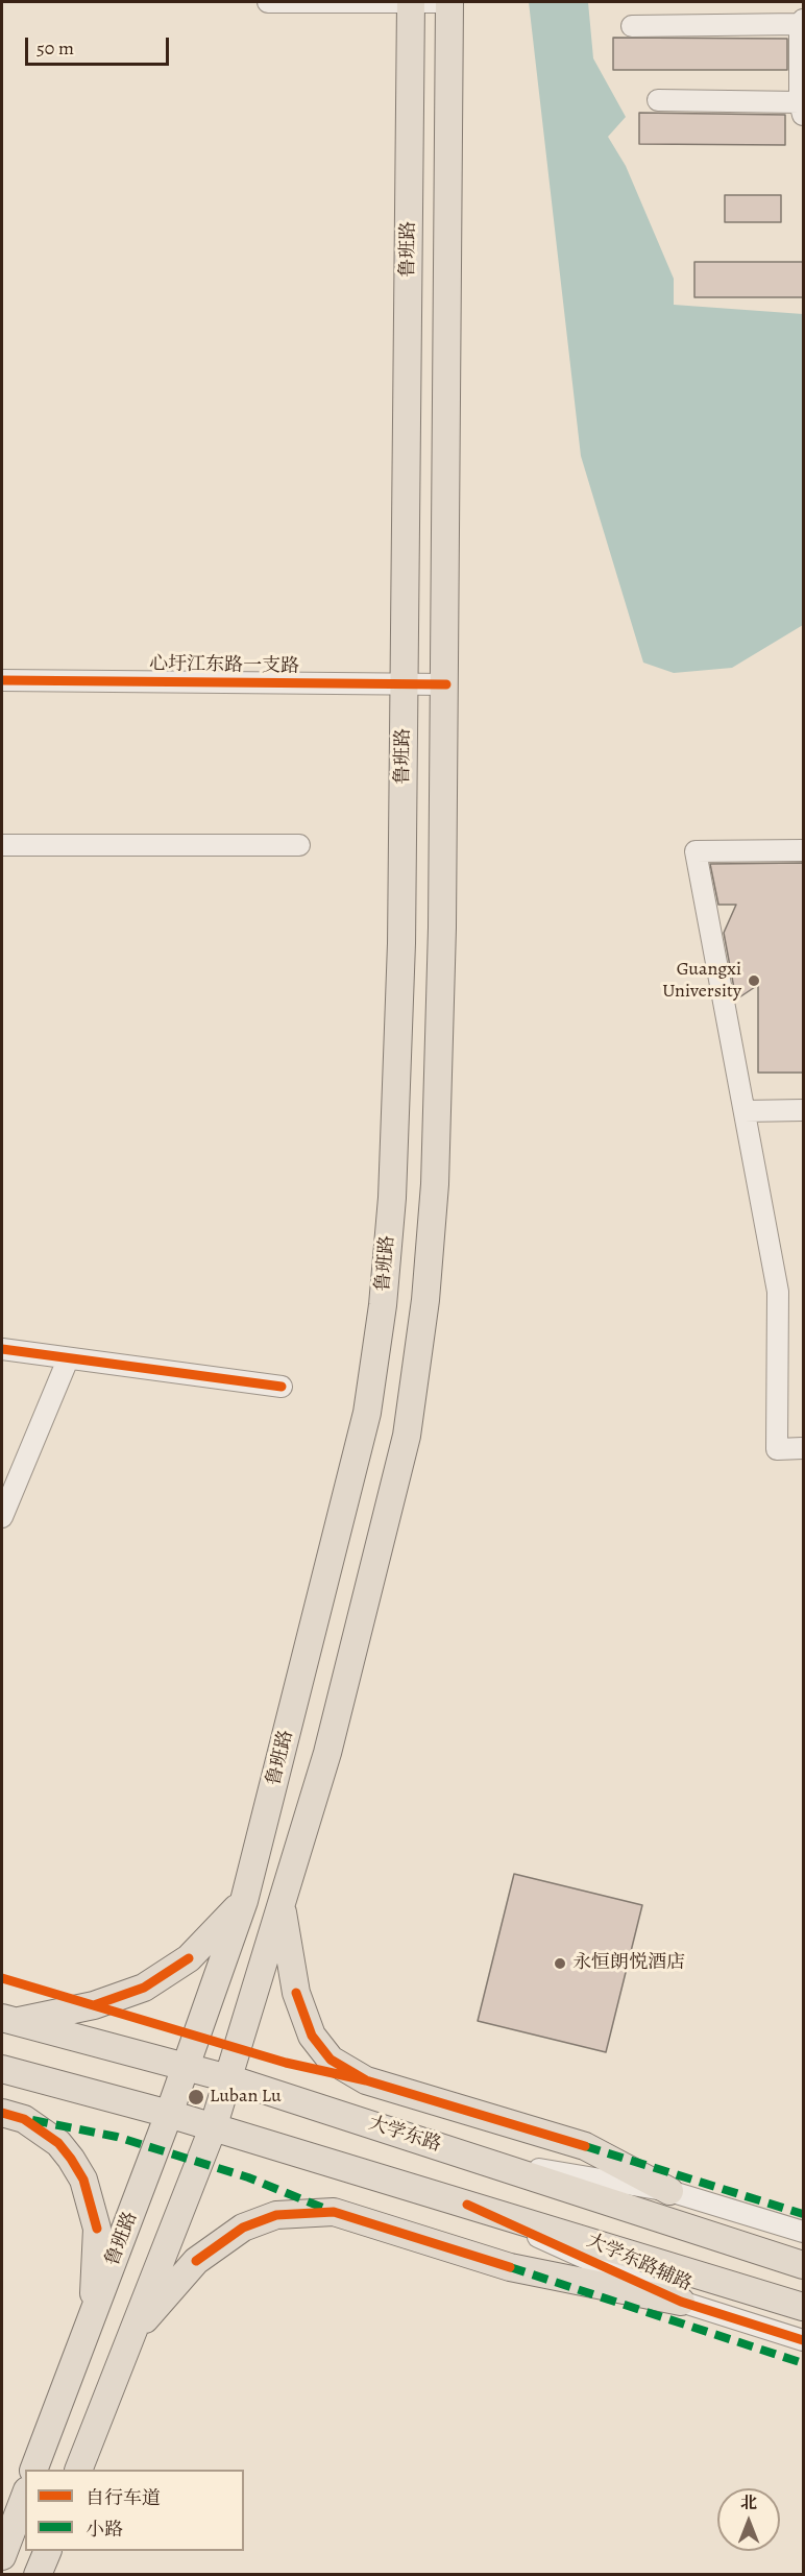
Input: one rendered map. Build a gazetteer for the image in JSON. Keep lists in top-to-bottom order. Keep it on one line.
{"streets":{"main road":["鲁班路","大学东路"],"street":["心圩江东路一支路","大学东路辅路"]},"crossings":[["鲁班路","心圩江东路一支路"],["鲁班路","大学东路"]],"places":["Guangxi University","永恒朗悦酒店","Luban Lu"],"legend":["自行车道","小路"],"scale_bar":"50 m","north":"top"}
